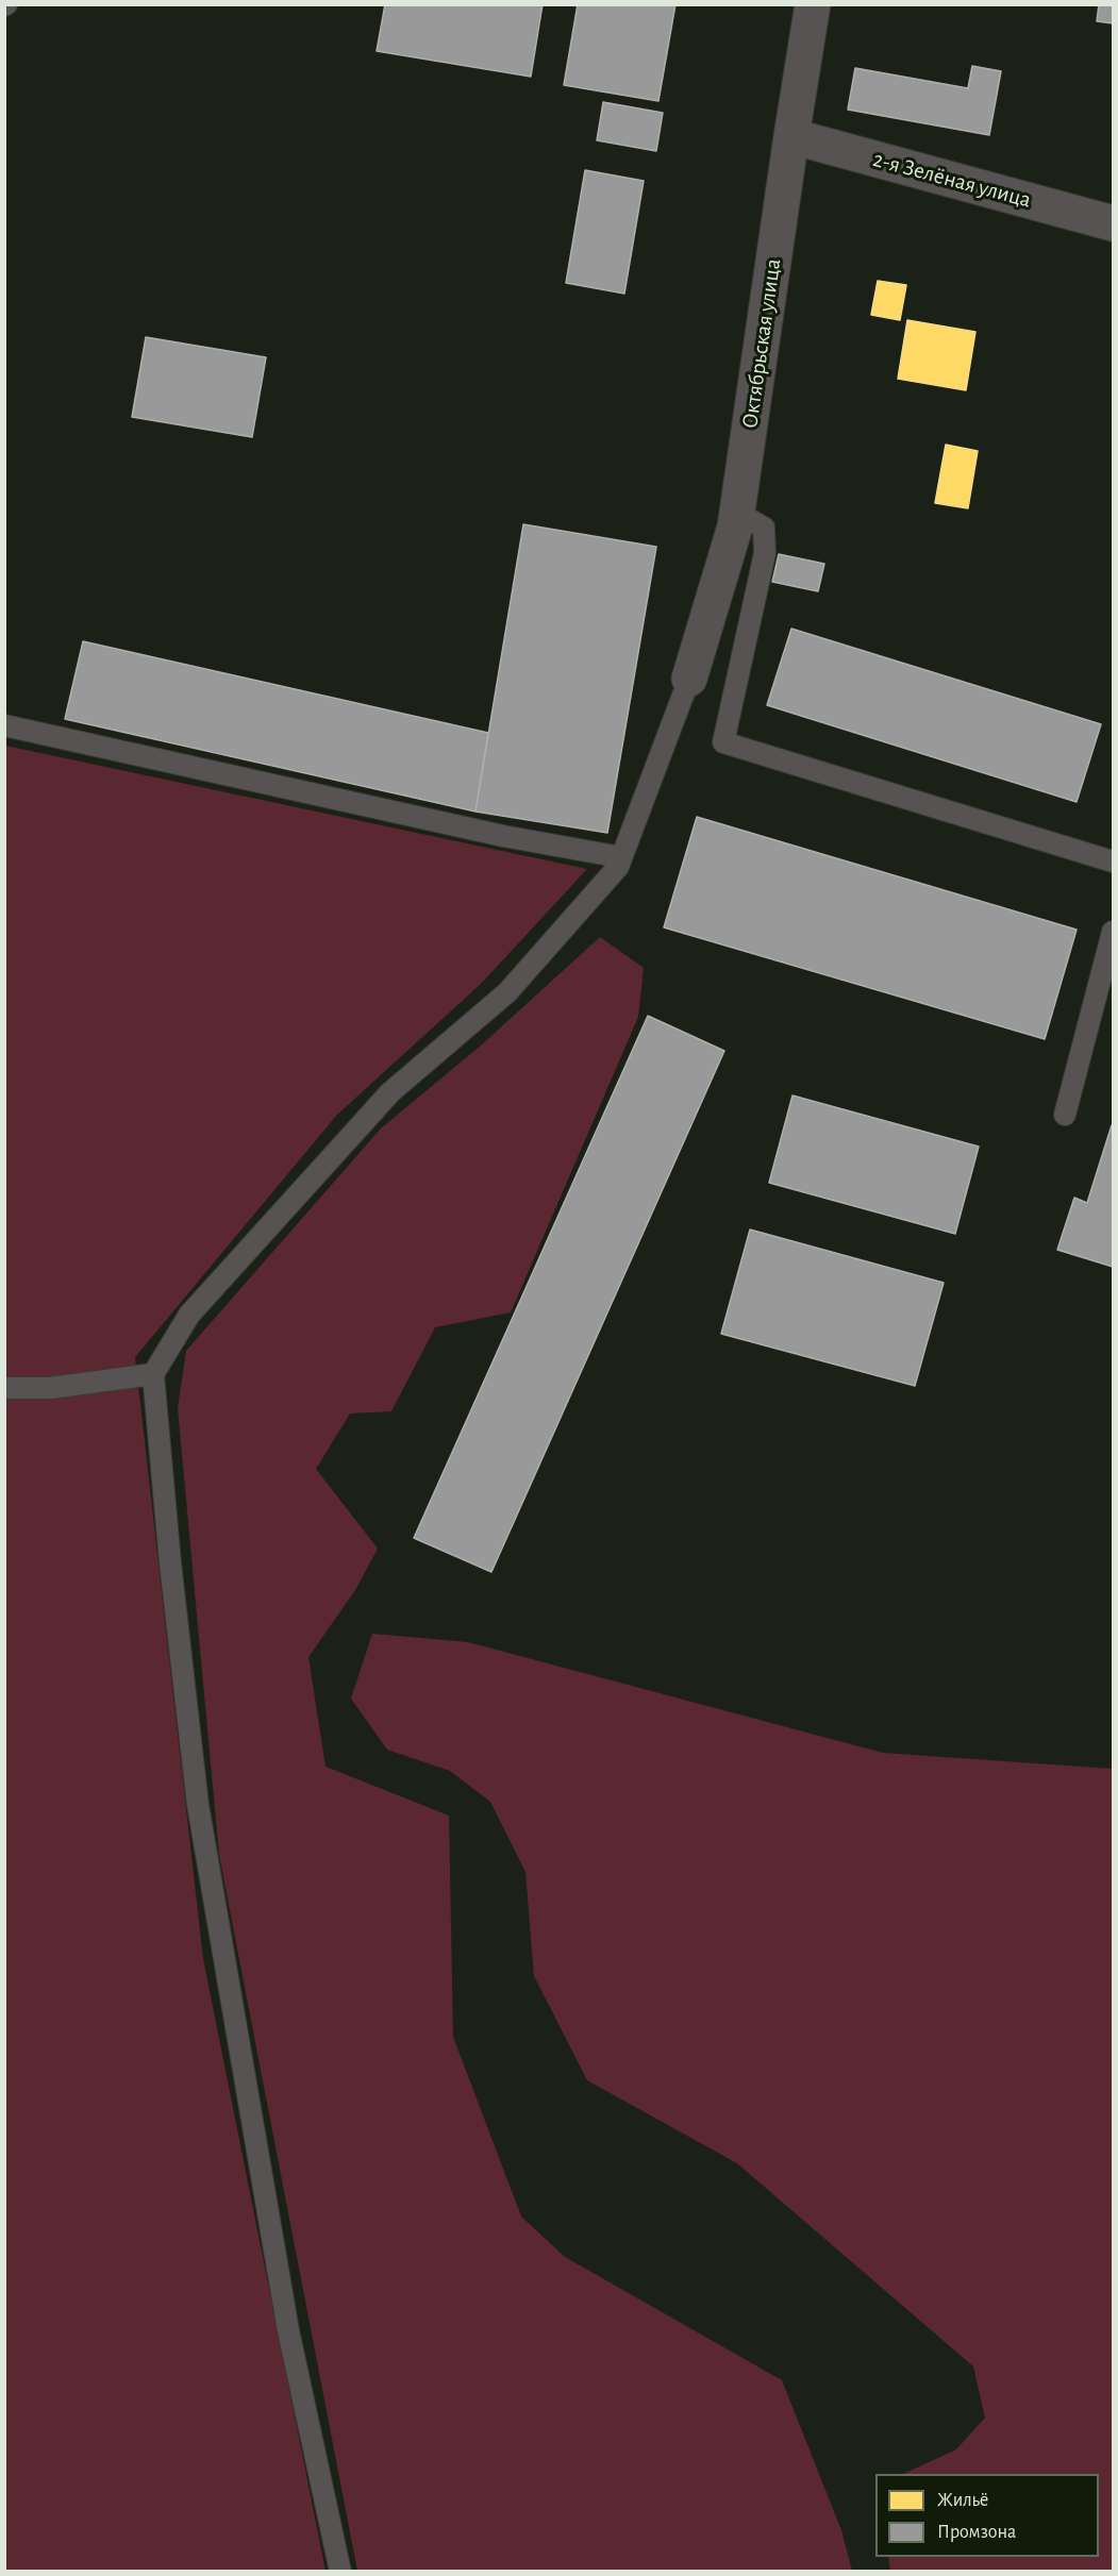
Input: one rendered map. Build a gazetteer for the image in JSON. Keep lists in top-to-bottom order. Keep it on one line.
{"streets":{"street":["2-я Зелёная улица","Октябрьская улица"]},"crossings":[["2-я Зелёная улица","Октябрьская улица"]],"legend":["Жильё","Промзона"]}
